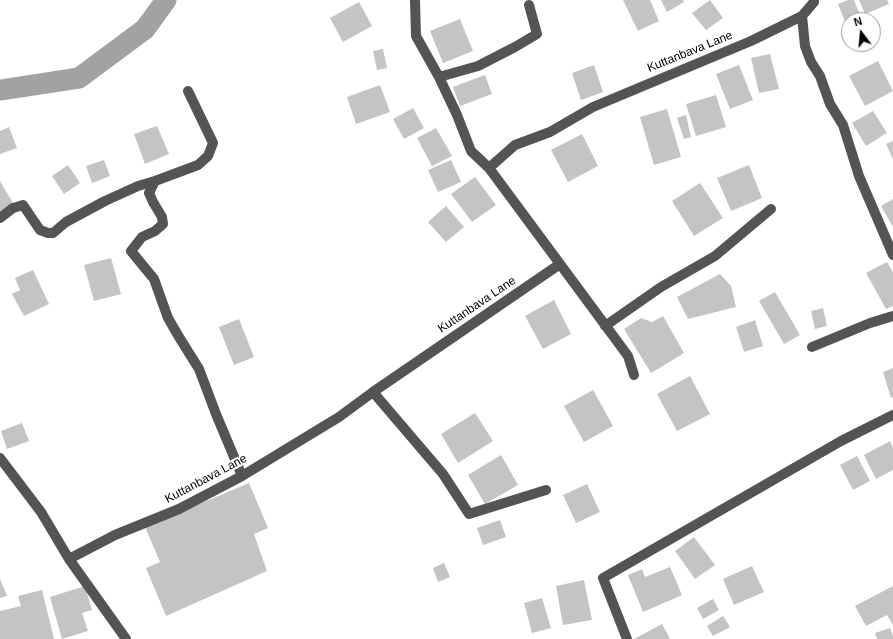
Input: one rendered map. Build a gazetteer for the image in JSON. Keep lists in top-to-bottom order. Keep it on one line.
{"streets":{"street":["Kuttanbava Lane"]},"north":"top"}
